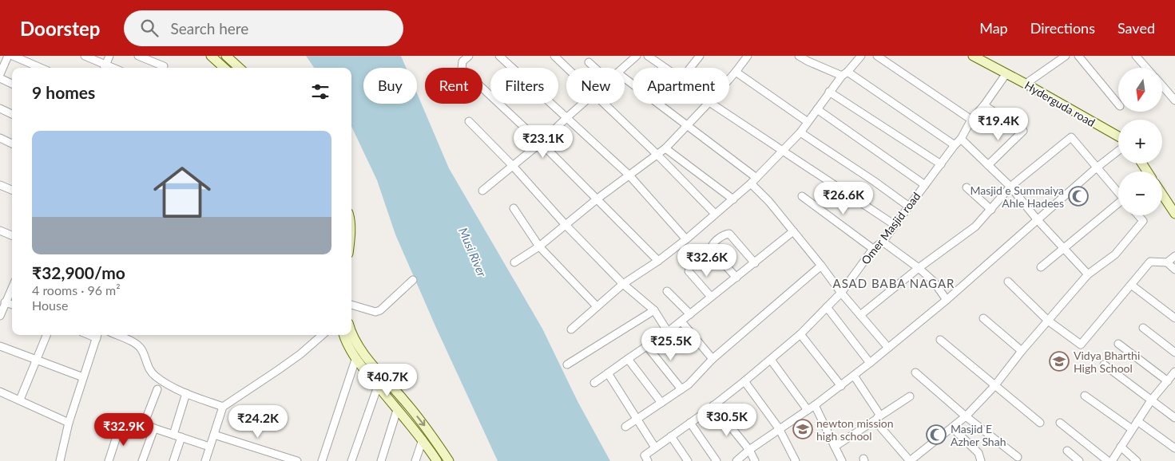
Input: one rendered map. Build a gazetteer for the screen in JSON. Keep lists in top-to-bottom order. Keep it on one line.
{"streets":{"street":["Hyderguda road","Omer Masjid road"]},"crossings":[["Hyderguda road","Omer Masjid road"]],"districts":["ASAD BABA NAGAR"],"water":["Musi River"],"places":{"mosque":["Masjid e Summaiya Ahle Hadees","Masjid E Azher Shah"],"school or university":["Vidya Bharthi High School","newton mission high school"]},"north":"bottom","page":{"header":"Doorstep","search":"Search here","nav":["Map","Directions","Saved"],"map_buttons":["+","−"],"chip":["Buy","Rent","Filters","New","Apartment"],"heading":"9 homes","price":["₹19.4K","₹23.1K","₹26.6K","₹32.6K","₹25.5K","₹40.7K","₹30.5K","₹24.2K","₹32.9K"],"list":[{"name":"₹32,900/mo","note":"4 rooms · 96 m² · House"}]}}
